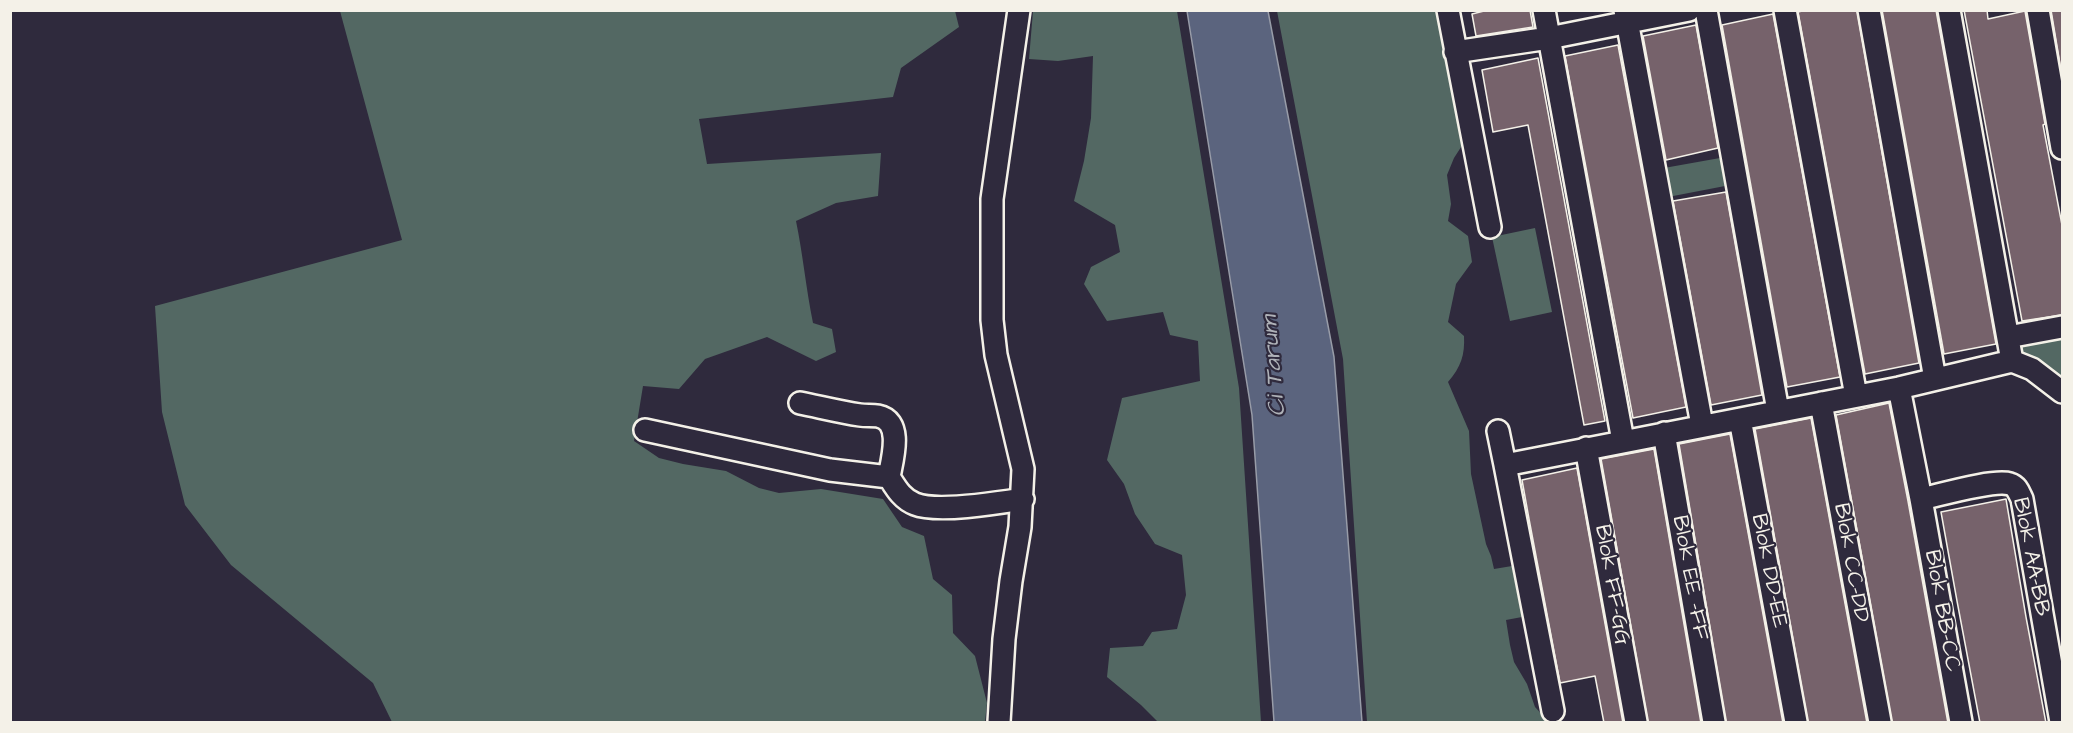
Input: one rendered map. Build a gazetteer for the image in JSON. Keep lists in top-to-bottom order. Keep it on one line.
{"streets":{"street":["Blok AA-BB","Blok CC-DD","Blok DD-EE","Blok EE -FF","Blok FF-GG","Blok BB-CC"]},"crossings":[["Blok AA-BB","Blok BB-CC"]],"water":["Ci Tarum"]}
